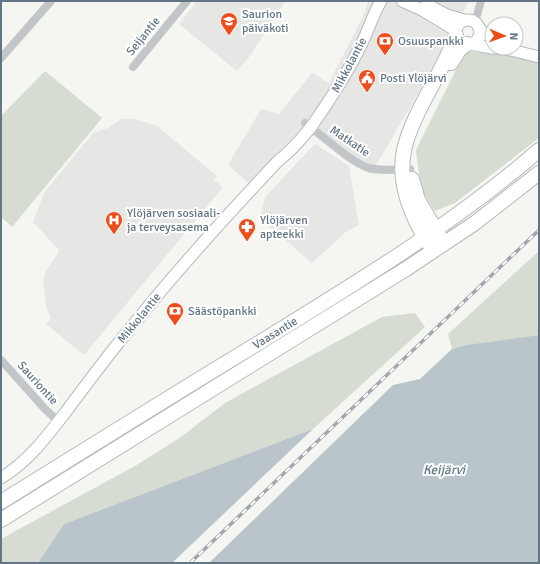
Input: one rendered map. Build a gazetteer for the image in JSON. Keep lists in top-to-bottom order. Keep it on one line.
{"streets":{"highway":["Vaasantie"],"main road":["Mikkolantie"],"street":["Seijantie","Matkatie","Sauriontie"]},"crossings":[["Mikkolantie","Matkatie"],["Mikkolantie","Sauriontie"]],"water":["Keijärvi"],"places":{"school or university":["Saurion päiväkoti"],"bank":["Osuuspankki","Säästöpankki"],"public building":["Posti Ylöjärvi"],"hospital":["Ylöjärven sosiaali- ja terveysasema"],"pharmacy":["Ylöjärven apteekki"]},"north":"right"}
